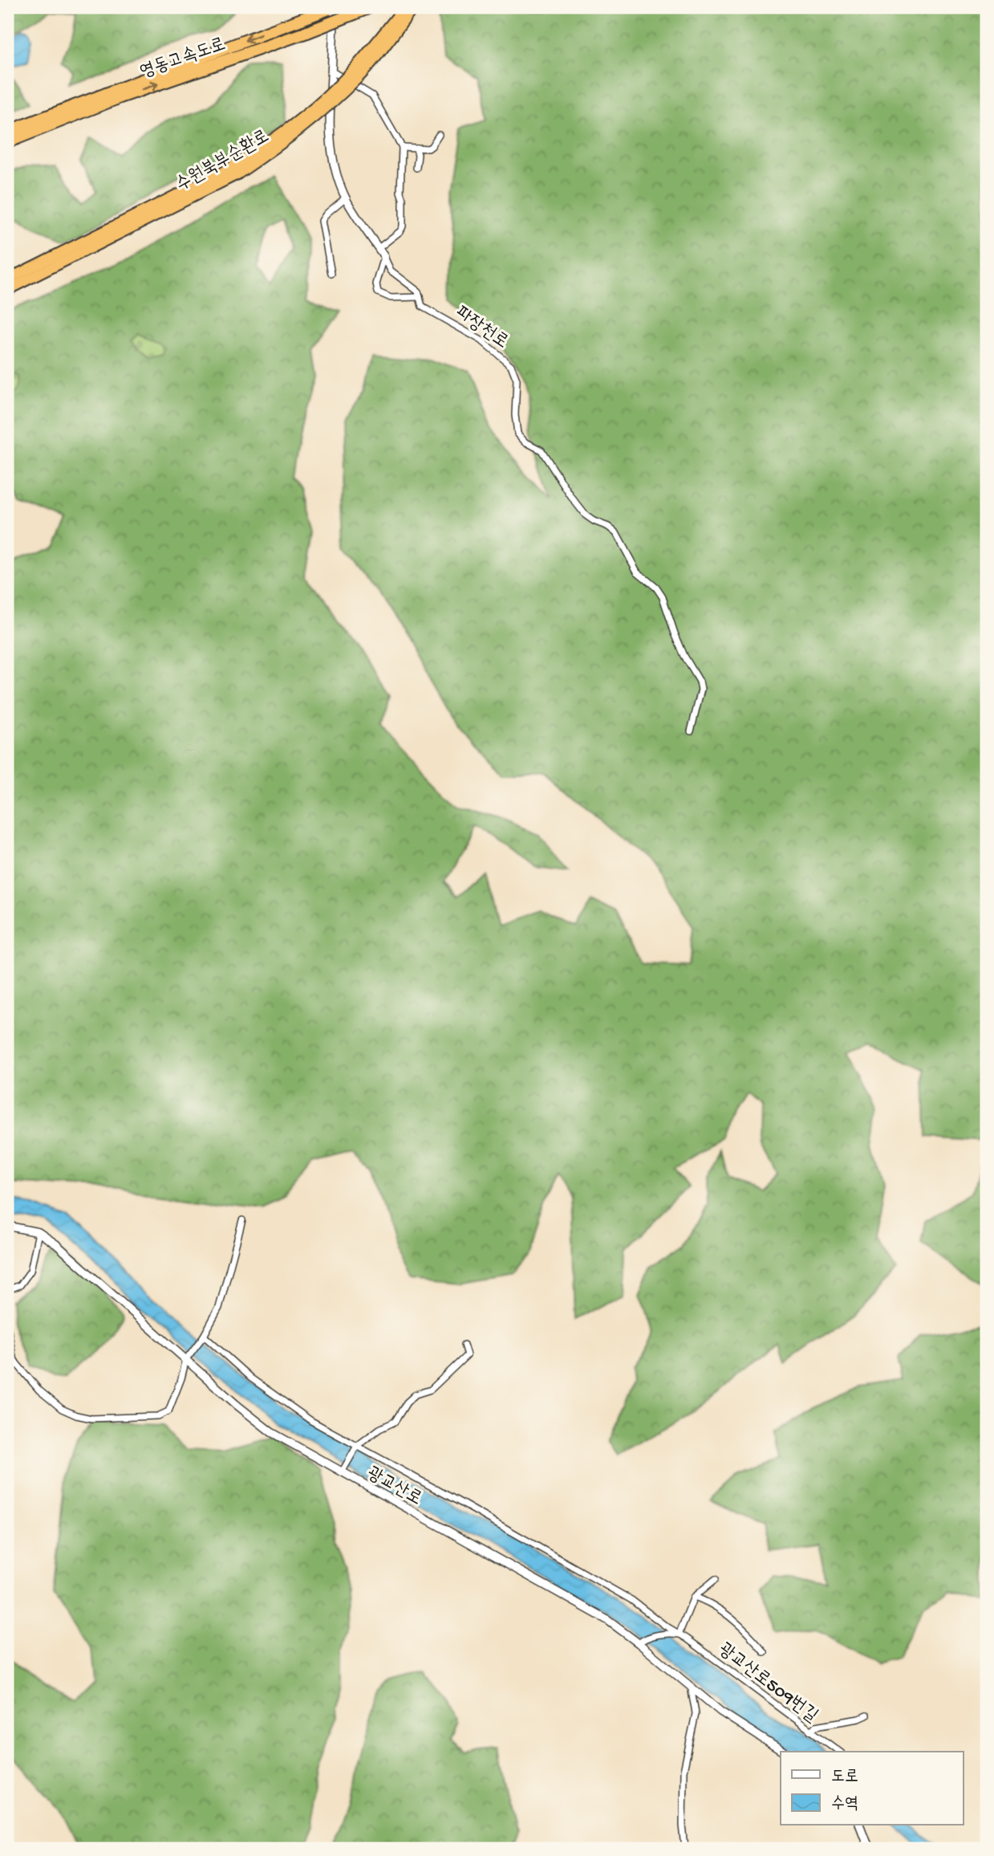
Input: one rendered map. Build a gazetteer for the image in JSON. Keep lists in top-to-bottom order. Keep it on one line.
{"streets":{"highway":["영동고속도로","수원북부순환로"],"street":["파장천로","광교산로","광교산로509번길"]},"crossings":[["광교산로","광교산로509번길"]],"legend":["도로","수역"]}
